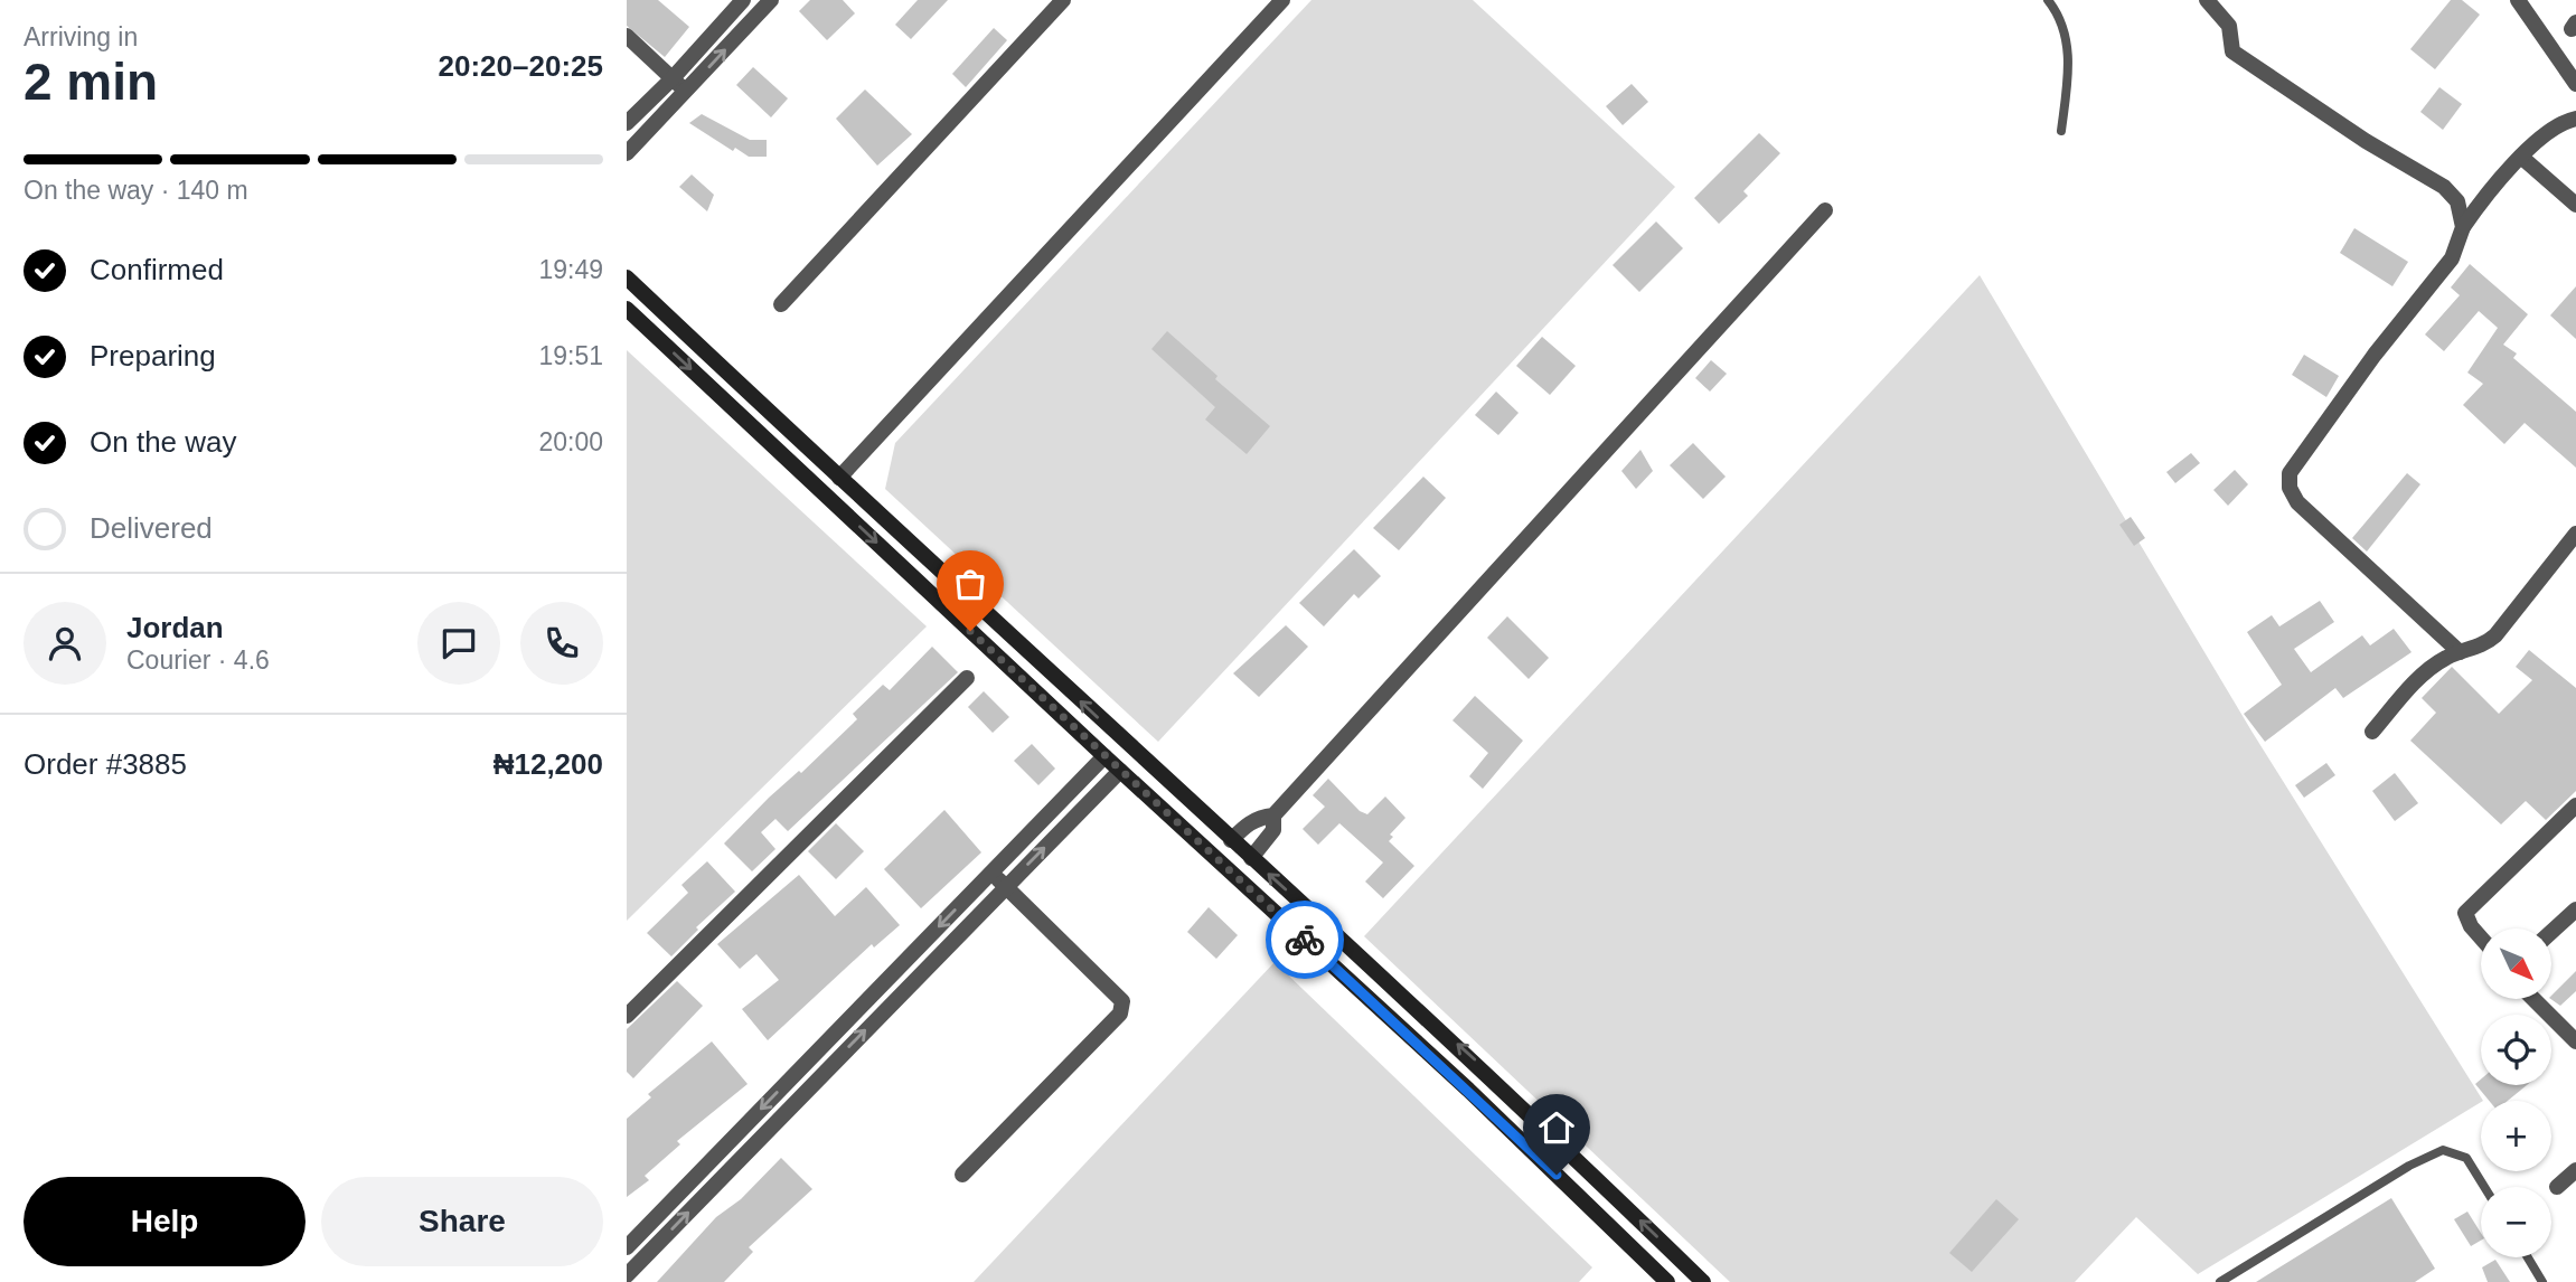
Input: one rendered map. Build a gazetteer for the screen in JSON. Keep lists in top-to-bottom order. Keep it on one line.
{"north":"bottom right","page":{"heading":["2 min","Arriving in","20:20–20:25"],"panel":["Jordan","Courier · 4.6","Order #3885","₦12,200"],"bar":"On the way · 140 m","list":[["Confirmed","19:49"],["Preparing","19:51"],["On the way","20:00"],"Delivered"],"map_buttons":["+","−"],"buttons":["Help","Share"]}}
